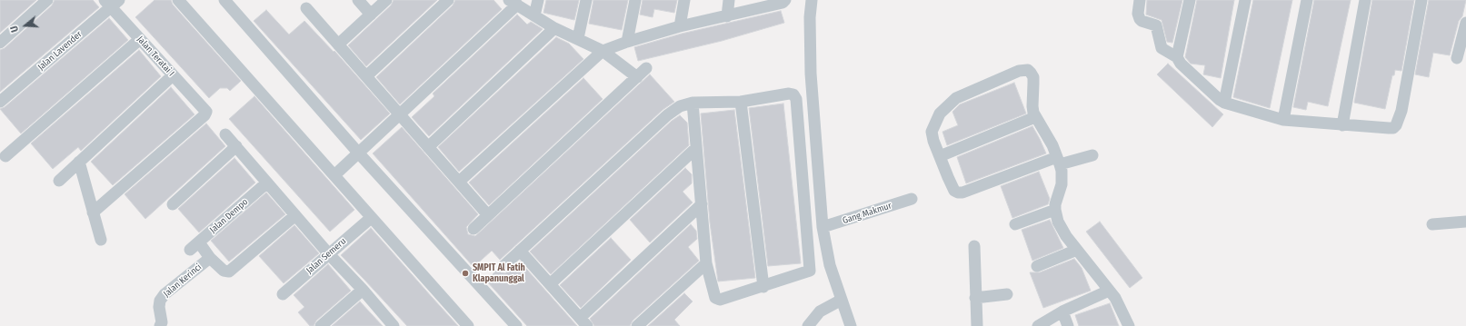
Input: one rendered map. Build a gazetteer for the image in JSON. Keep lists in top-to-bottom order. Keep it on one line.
{"streets":{"street":["Jalan Lavender","Jalan Teratai I","Gang Makmur","Jalan Dempo","Jalan Semeru","Jalan Kerinci"]},"crossings":[["Jalan Lavender","Jalan Teratai I"],["Jalan Dempo","Jalan Kerinci"]],"places":["SMPIT Al Fatih Klapanunggal"],"north":"left"}
